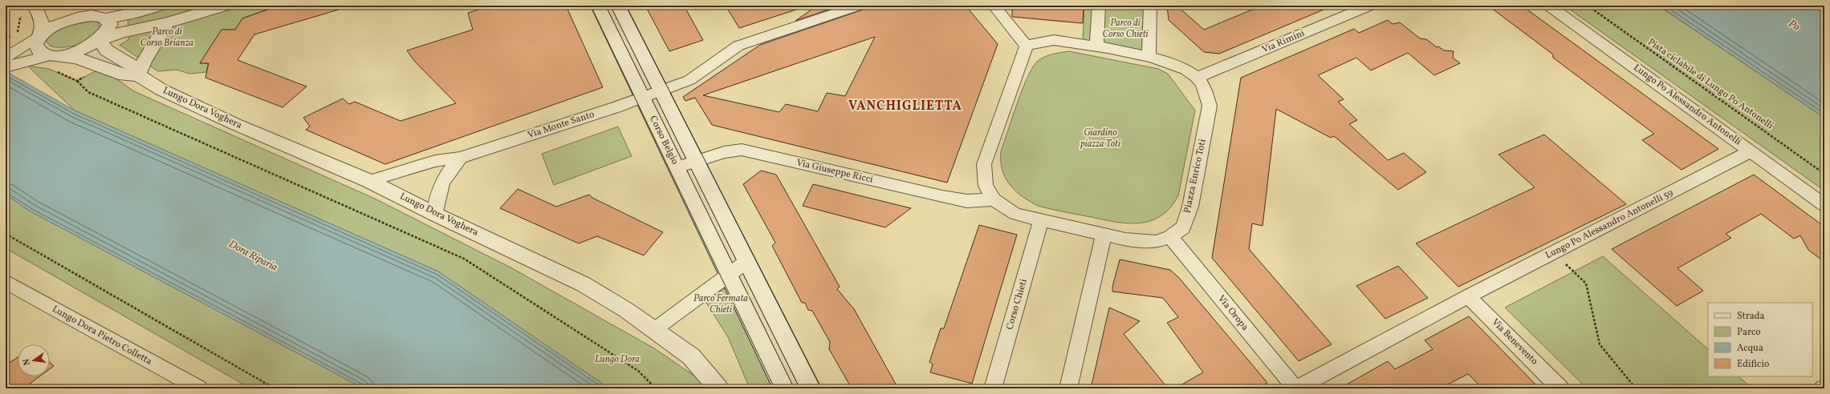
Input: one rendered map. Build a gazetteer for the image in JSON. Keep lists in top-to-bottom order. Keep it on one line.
{"streets":{"street":["Via Rimini","Lungo Po Alessandro Antonelli","Lungo Dora Voghera","Via Monte Santo","Corso Belgio","Via Giuseppe Ricci","Piazza Enrico Toti","Lungo Po Alessandro Antonelli 59","Corso Chieti","Via Oropa","Lungo Dora Pietro Colletta","Via Benevento"],"path":["Pista ciclabile di Lungo Po Antonelli"]},"crossings":[["Via Rimini","Piazza Enrico Toti"],["Lungo Po Alessandro Antonelli","Lungo Po Alessandro Antonelli 59"],["Lungo Dora Voghera","Via Monte Santo"],["Via Monte Santo","Corso Belgio"],["Corso Belgio","Via Giuseppe Ricci"],["Via Giuseppe Ricci","Piazza Enrico Toti"],["Piazza Enrico Toti","Corso Chieti"],["Piazza Enrico Toti","Via Oropa"],["Lungo Po Alessandro Antonelli 59","Via Oropa"],["Lungo Po Alessandro Antonelli 59","Via Benevento"],["Via Oropa","Via Benevento"]],"districts":["VANCHIGLIETTA"],"water":["Po","Dora Riparia"],"parks":["Parco di Corso Chieti","Parco di Corso Brianza","Giardino piazza Toti","Parco Fermata Chieti","Lungo Dora"],"legend":["Strada","Parco","Acqua","Edificio"],"north":"left"}
